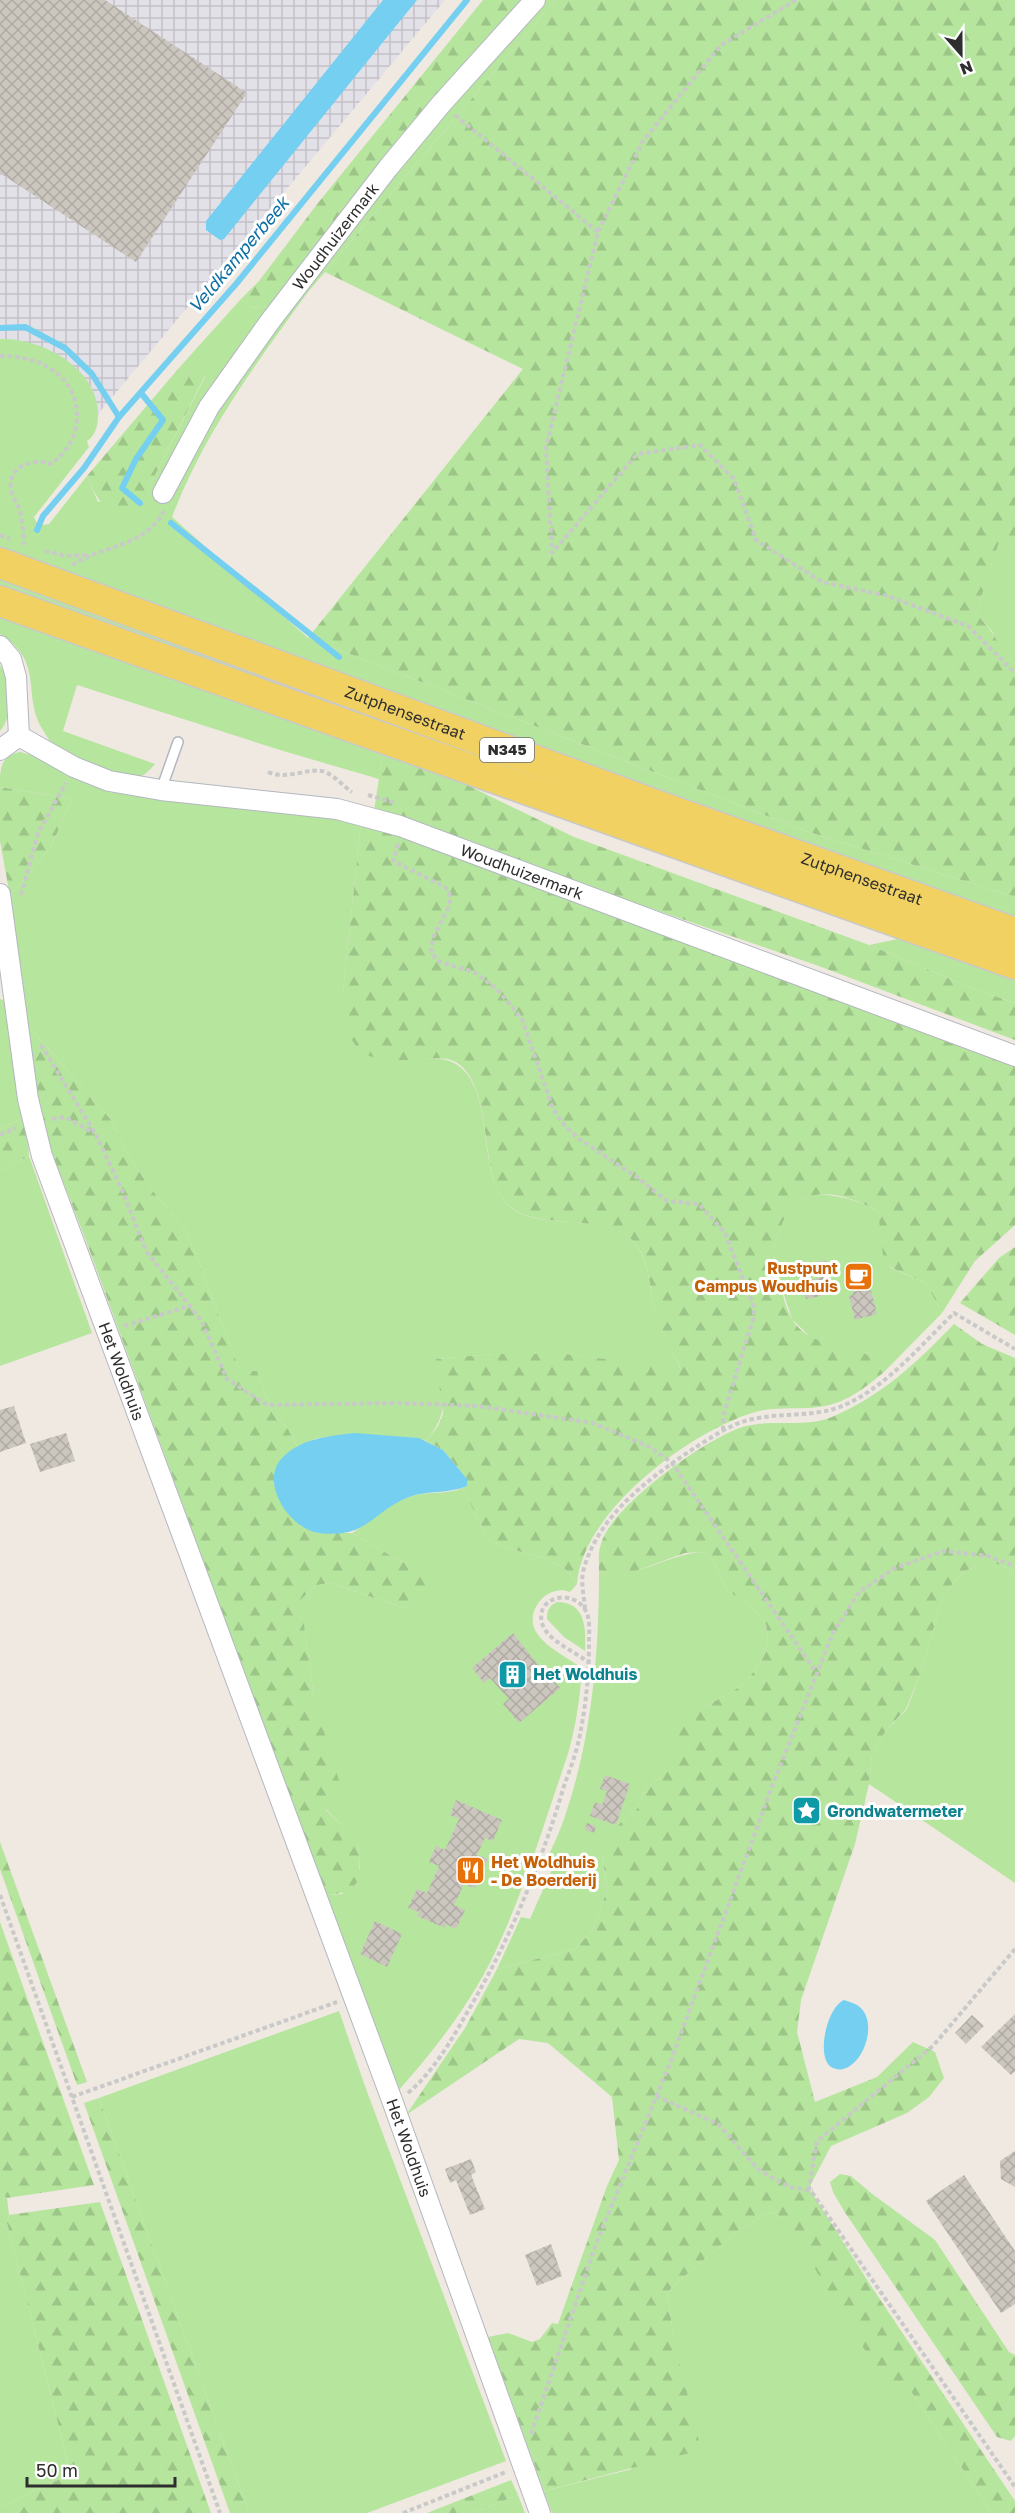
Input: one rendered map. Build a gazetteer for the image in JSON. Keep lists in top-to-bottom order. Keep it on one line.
{"streets":{"main road":["Zutphensestraat","N345"],"street":["Woudhuizermark","Het Woldhuis"]},"water":["Veldkamperbeek"],"places":{"cafe":["Rustpunt Campus Woudhuis"],"building":["Het Woldhuis"],"place":["Grondwatermeter"],"restaurant":["Het Woldhuis - De Boerderij"]},"scale_bar":"50 m","north":"bottom"}
